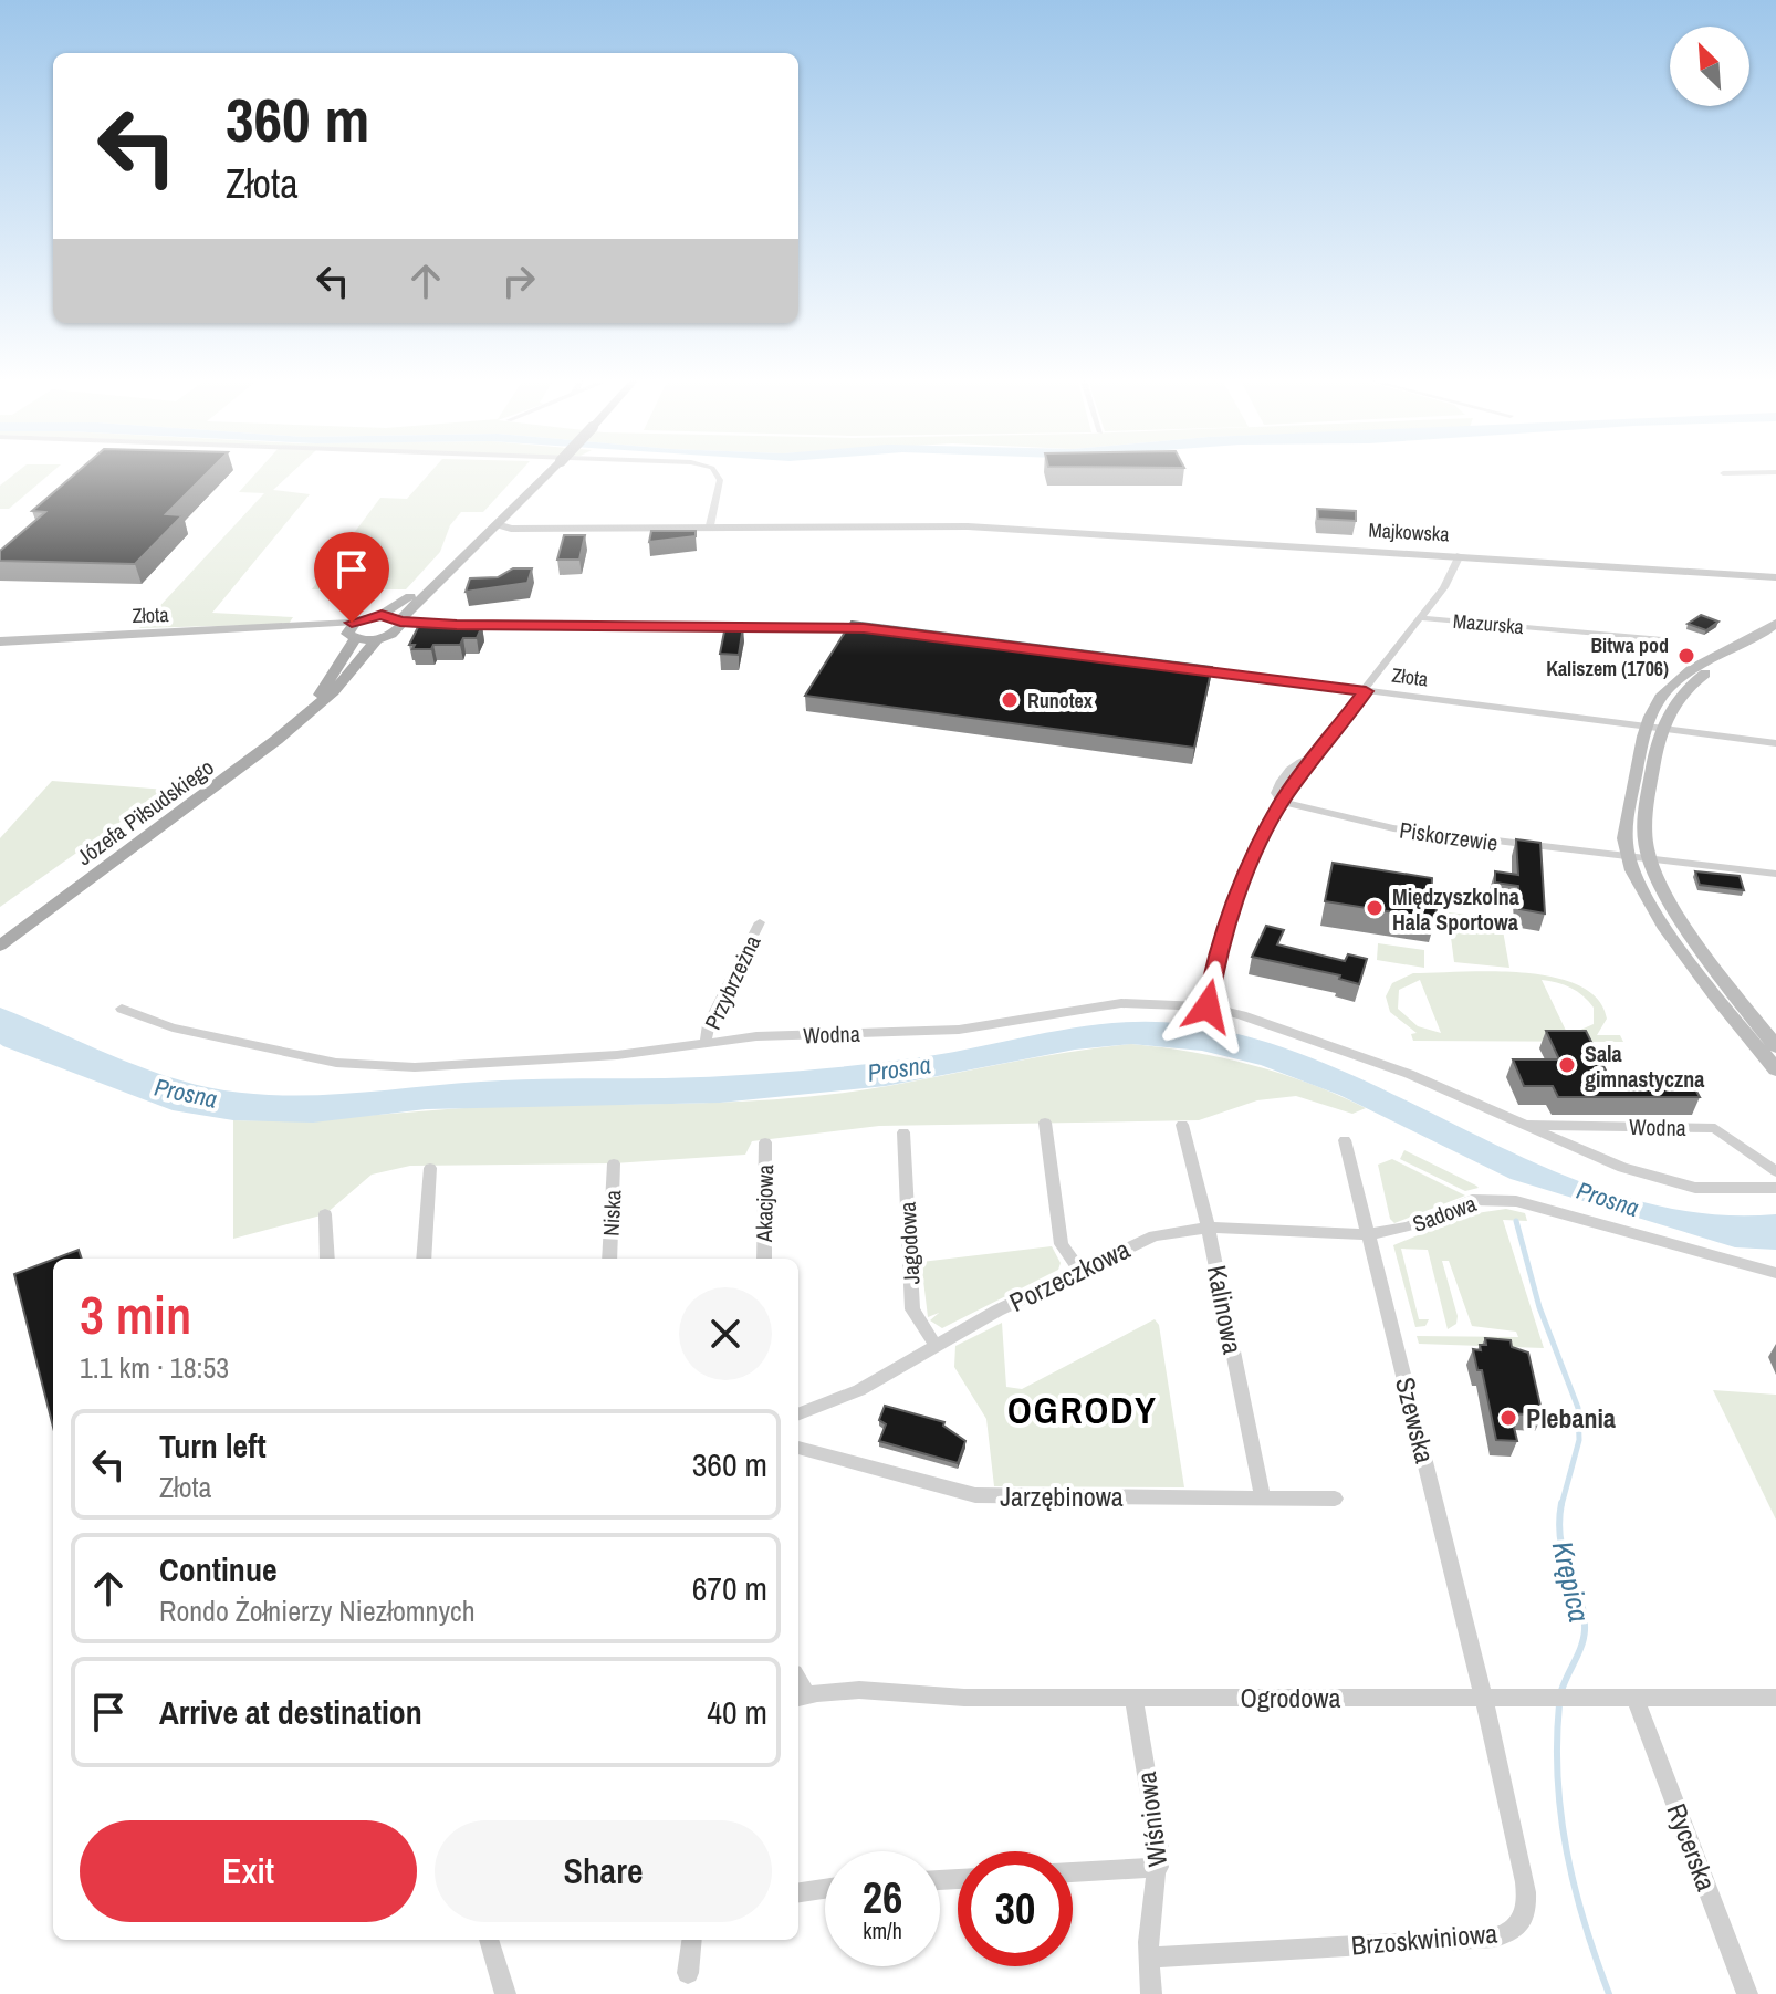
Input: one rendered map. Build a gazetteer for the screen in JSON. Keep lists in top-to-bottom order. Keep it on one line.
{"streets":{"main road":["Majkowska","Złota","Józefa Piłsudskiego"],"street":["Mazurska","Piskorzewie","Przybrzeżna","Wodna","Akacjowa","Niska","Sadowa","Jagodowa","Porzeczkowa","Kalinowa","Szewska","Jarzębinowa","Ogrodowa","Wiśniowa","Rycerska","Brzoskwiniowa"]},"crossings":[["Złota","Józefa Piłsudskiego"],["Przybrzeżna","Wodna"],["Sadowa","Porzeczkowa"],["Sadowa","Szewska"],["Jagodowa","Porzeczkowa"],["Porzeczkowa","Kalinowa"],["Porzeczkowa","Szewska"],["Kalinowa","Jarzębinowa"],["Szewska","Ogrodowa"],["Szewska","Brzoskwiniowa"],["Ogrodowa","Wiśniowa"],["Ogrodowa","Rycerska"],["Ogrodowa","Brzoskwiniowa"],["Wiśniowa","Brzoskwiniowa"]],"districts":["OGRODY"],"water":["Prosna","Krępica"],"places":["Bitwa pod Kaliszem (1706)","Runotex","Międzyszkolna Hala Sportowa","Sala gimnastyczna","Plebania"],"north":"top left","page":{"turn":["360 m","Złota"],"heading":["3 min","1.1 km · 18:53"],"list":[{"name":"Turn left","note":"Złota","value":"360 m"},{"name":"Continue","note":"Rondo Żołnierzy Niezłomnych","value":"670 m"},{"name":"Arrive at destination","value":"40 m"}],"buttons":["Exit","Share"],"speed":"26 km/h","limit":"30"}}
